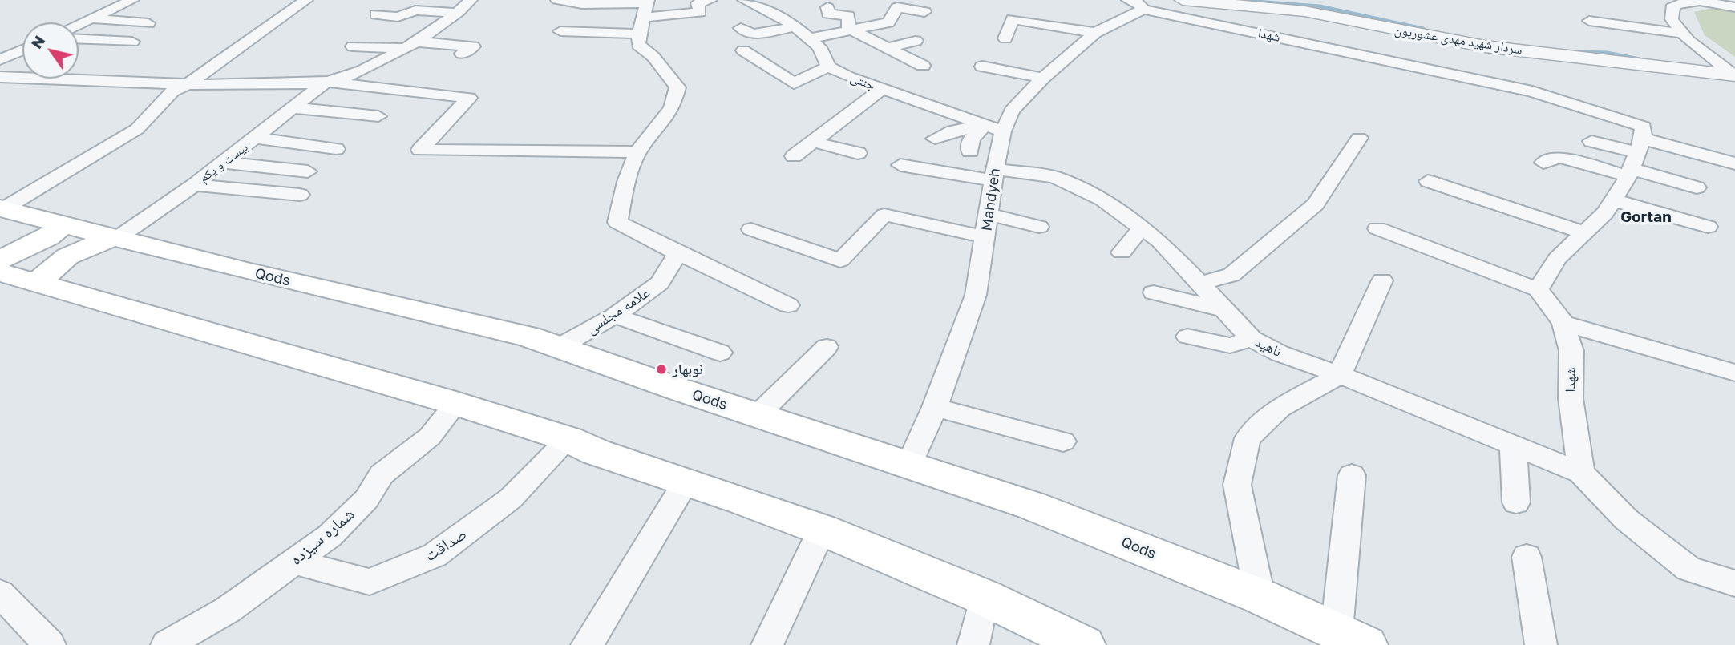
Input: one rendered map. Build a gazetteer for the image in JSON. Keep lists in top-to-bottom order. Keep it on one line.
{"streets":{"main road":["Qods"],"street":["شهدا","سردار شهید مهدی عشوریون","جنتی","بیست و یکم","Mahdyeh","علامه مجلسی","ناهید","شماره سیزده","صداقت"]},"crossings":[["شهدا","Mahdyeh"],["شهدا","ناهید"],["جنتی","Mahdyeh"],["بیست و یکم","Qods"],["Mahdyeh","Qods"],["Mahdyeh","ناهید"],["Qods","علامه مجلسی"],["شماره سیزده","صداقت"]],"districts":["Gortan"],"places":["نوبهار"],"north":"top left"}
